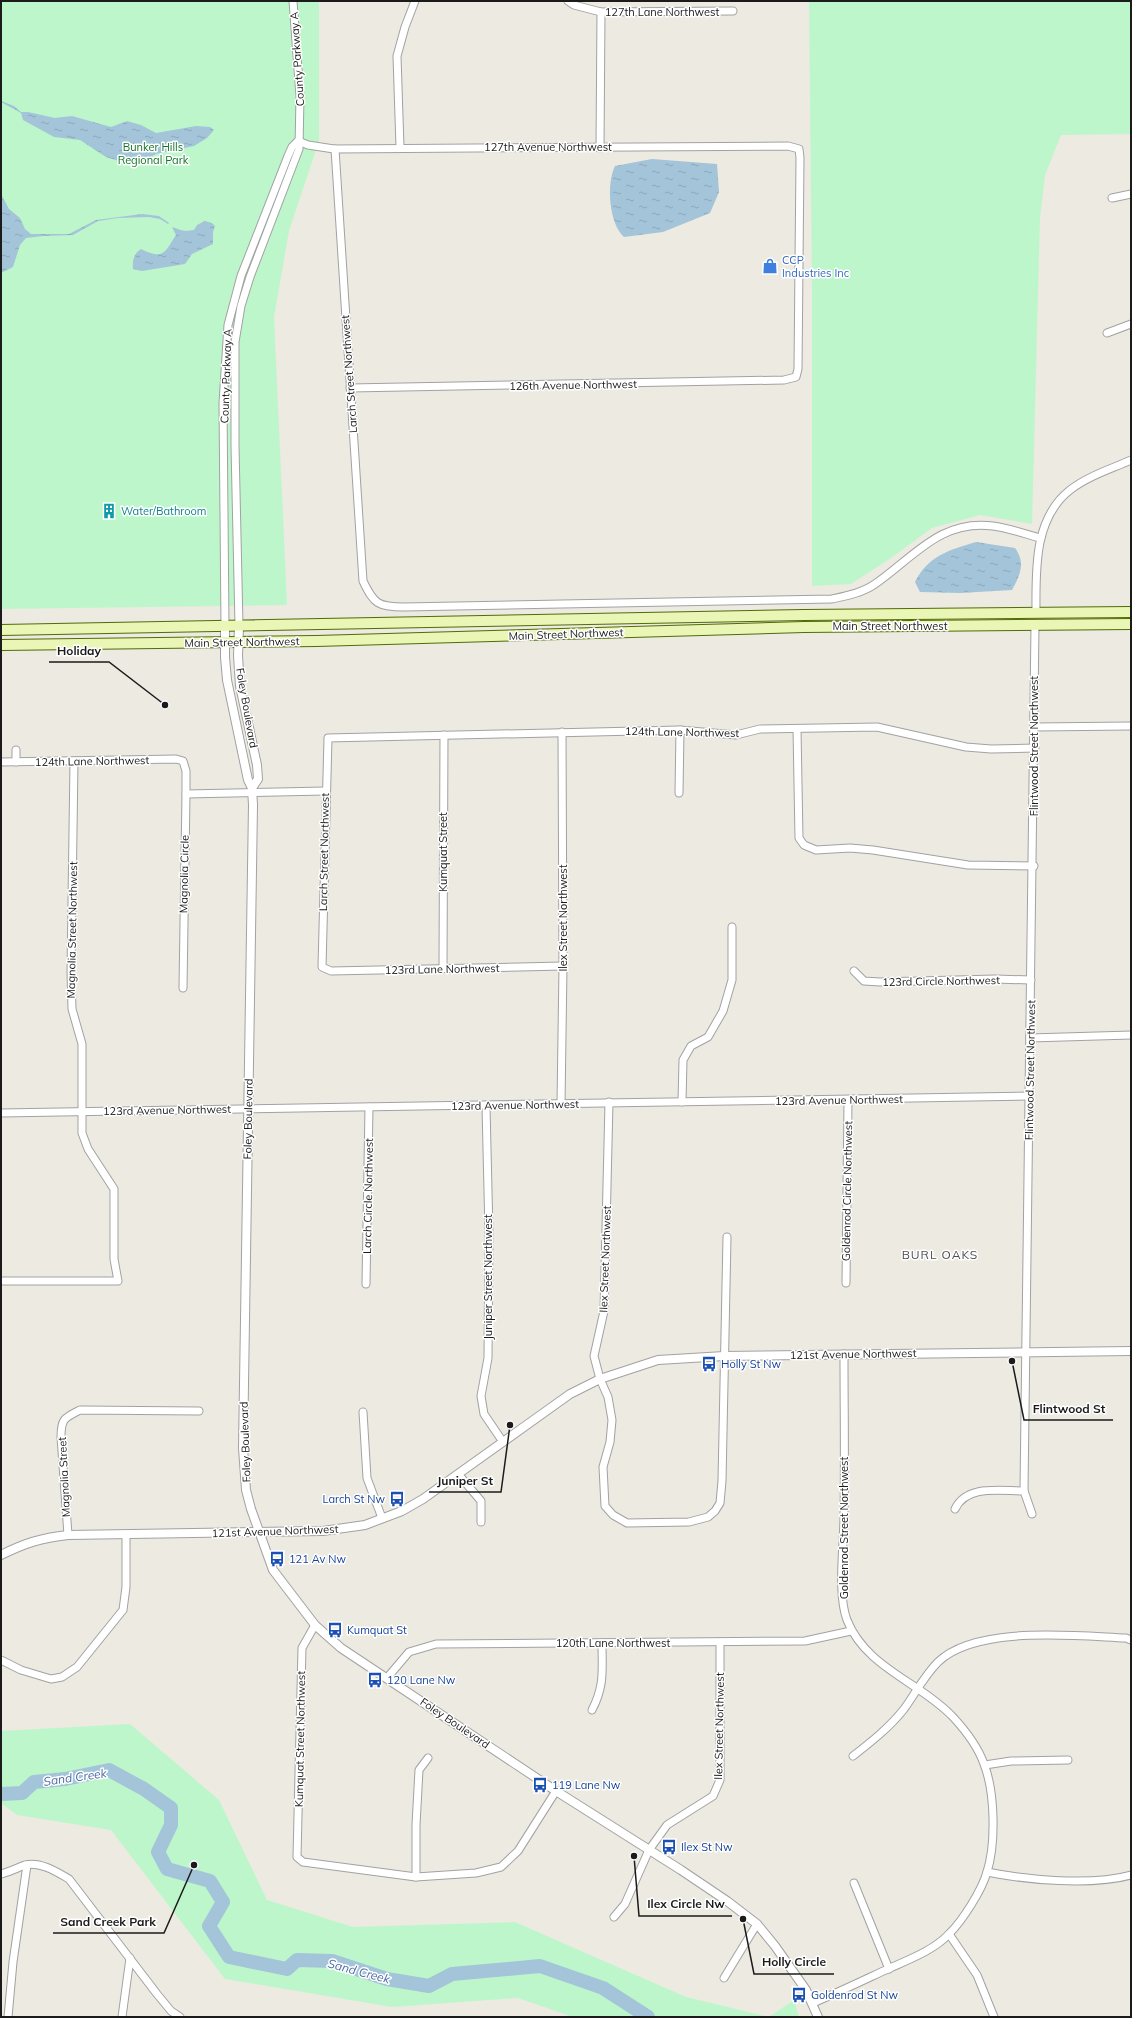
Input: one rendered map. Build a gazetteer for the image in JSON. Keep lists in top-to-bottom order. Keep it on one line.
{"streets":{"main road":["Main Street Northwest"],"street":["127th Lane Northwest","County Parkway A","127th Avenue Northwest","Larch Street Northwest","126th Avenue Northwest","Foley Boulevard","124th Lane Northwest","Flintwood Street Northwest","Kumquat Street","Magnolia Circle","Ilex Street Northwest","Magnolia Street Northwest","123rd Lane Northwest","123rd Circle Northwest","123rd Avenue Northwest","Goldenrod Circle Northwest","Larch Circle Northwest","Juniper Street Northwest","121st Avenue Northwest","Magnolia Street","Goldenrod Street Northwest","120th Lane Northwest","Kumquat Street Northwest"]},"crossings":[["County Parkway A","127th Avenue Northwest"],["County Parkway A","Main Street Northwest"],["County Parkway A","Foley Boulevard"],["127th Avenue Northwest","Larch Street Northwest"],["127th Avenue Northwest","126th Avenue Northwest"],["Larch Street Northwest","126th Avenue Northwest"],["Larch Street Northwest","124th Lane Northwest"],["Larch Street Northwest","123rd Lane Northwest"],["Main Street Northwest","Foley Boulevard"],["Main Street Northwest","Flintwood Street Northwest"],["Foley Boulevard","Ilex Street Northwest"],["Foley Boulevard","123rd Avenue Northwest"],["Foley Boulevard","121st Avenue Northwest"],["Foley Boulevard","Goldenrod Street Northwest"],["Foley Boulevard","120th Lane Northwest"],["Foley Boulevard","Kumquat Street Northwest"],["124th Lane Northwest","Flintwood Street Northwest"],["124th Lane Northwest","Kumquat Street"],["124th Lane Northwest","Magnolia Circle"],["124th Lane Northwest","Ilex Street Northwest"],["124th Lane Northwest","Magnolia Street Northwest"],["Flintwood Street Northwest","123rd Circle Northwest"],["Flintwood Street Northwest","123rd Avenue Northwest"],["Flintwood Street Northwest","121st Avenue Northwest"],["Kumquat Street","123rd Lane Northwest"],["Ilex Street Northwest","123rd Lane Northwest"],["Ilex Street Northwest","123rd Avenue Northwest"],["Ilex Street Northwest","121st Avenue Northwest"],["Ilex Street Northwest","120th Lane Northwest"],["Magnolia Street Northwest","123rd Avenue Northwest"],["123rd Avenue Northwest","Goldenrod Circle Northwest"],["123rd Avenue Northwest","Larch Circle Northwest"],["123rd Avenue Northwest","Juniper Street Northwest"],["Juniper Street Northwest","121st Avenue Northwest"],["121st Avenue Northwest","Magnolia Street"],["121st Avenue Northwest","Goldenrod Street Northwest"],["Goldenrod Street Northwest","120th Lane Northwest"]],"districts":["BURL OAKS"],"water":["Sand Creek"],"parks":["Bunker Hills Regional Park"],"places":{"shop":["CCP Industries Inc"],"building":["Water/Bathroom"],"other":["Holiday","Flintwood St","Juniper St","Ilex Circle Nw","Sand Creek Park","Holly Circle"],"bus stop":["Holly St Nw","Larch St Nw","121 Av Nw","Kumquat St","120 Lane Nw","119 Lane Nw","Ilex St Nw","Goldenrod St Nw"]}}
